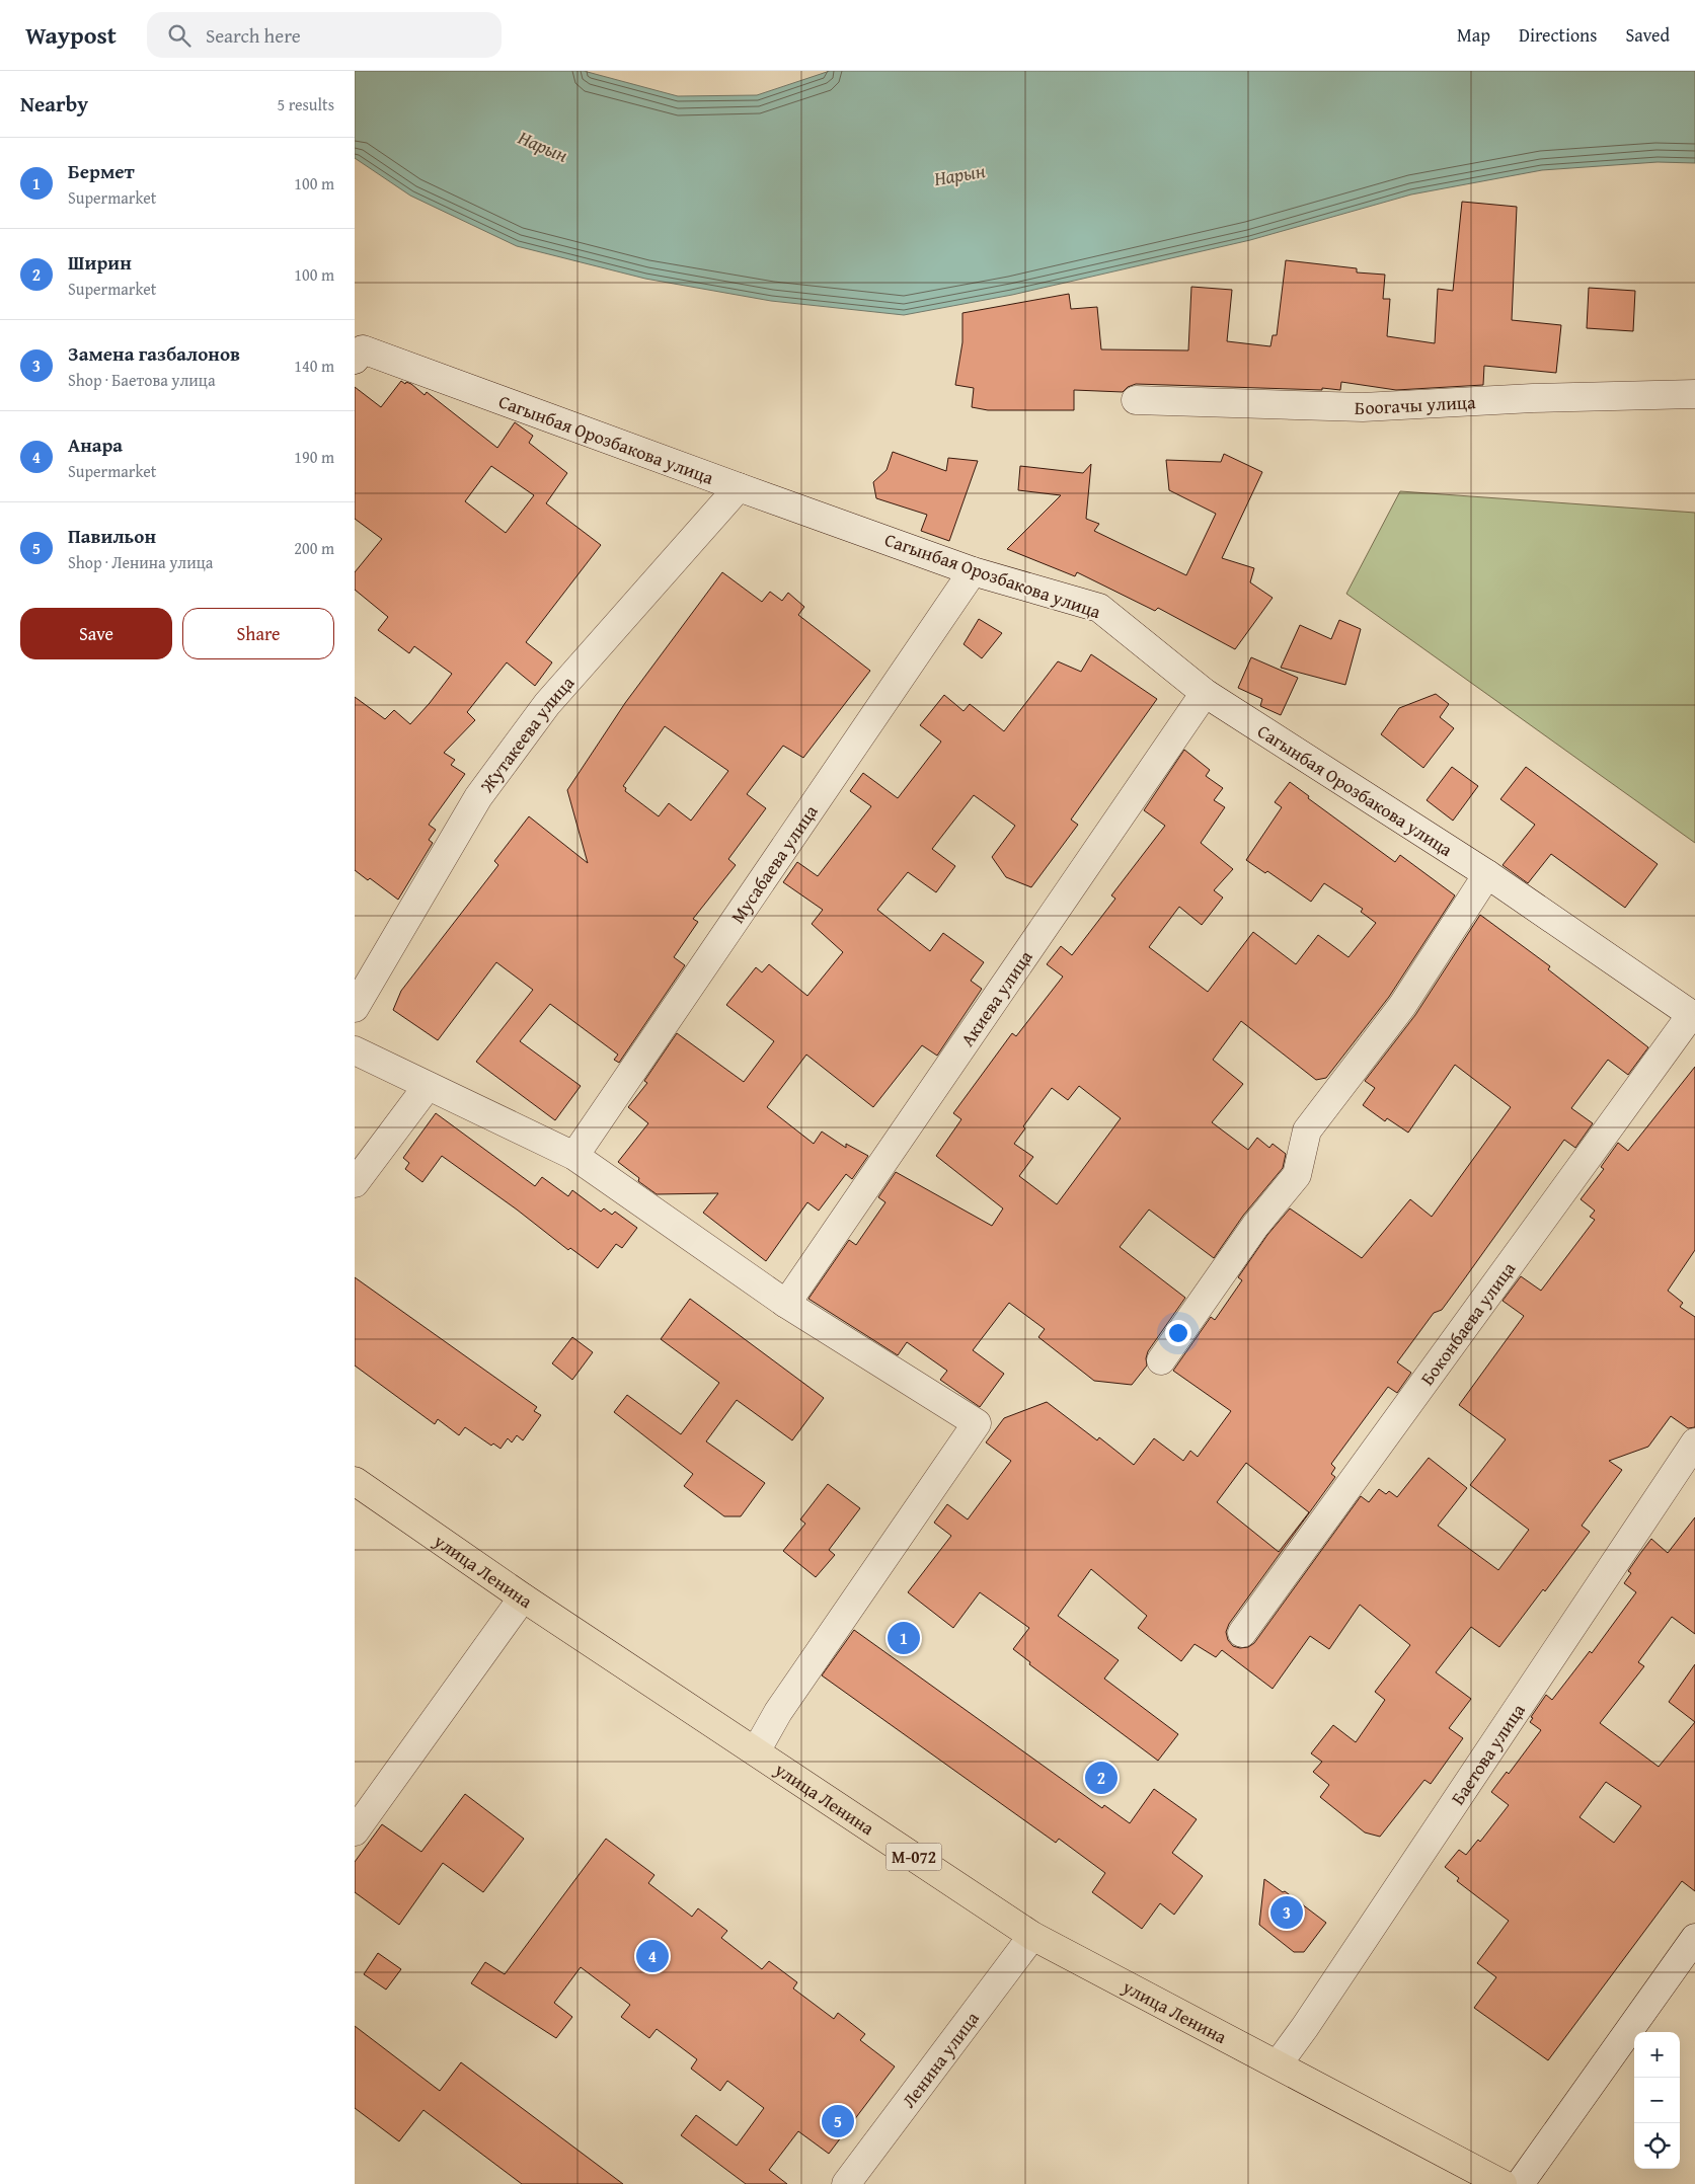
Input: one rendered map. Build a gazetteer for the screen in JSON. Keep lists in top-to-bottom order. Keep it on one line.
{"streets":{"main road":["улица Ленина","М-072"],"street":["Боогачы улица","Сагынбая Орозбакова улица","Жутакеева улица","Мусабаева улица","Акиева улица","Боконбаева улица","Баетова улица","Ленина улица"]},"crossings":[["Сагынбая Орозбакова улица","Жутакеева улица"],["Сагынбая Орозбакова улица","Мусабаева улица"],["Сагынбая Орозбакова улица","Акиева улица"],["Сагынбая Орозбакова улица","Боконбаева улица"],["улица Ленина","Баетова улица"],["улица Ленина","Ленина улица"]],"water":["Нарын"],"page":{"header":"Waypost","search":"Search here","nav":["Map","Directions","Saved"],"heading":["Nearby","5 results"],"list":[{"mark":"1","name":"Бермет","note":"Supermarket","value":"100 m"},{"mark":"2","name":"Ширин","note":"Supermarket","value":"100 m"},{"mark":"3","name":"Замена газбалонов","note":"Shop · Баетова улица","value":"140 m"},{"mark":"4","name":"Анара","note":"Supermarket","value":"190 m"},{"mark":"5","name":"Павильон","note":"Shop · Ленина улица","value":"200 m"}],"buttons":["Save","Share"],"pins":["1","2","3","4","5"],"map_buttons":["+","−"]}}
